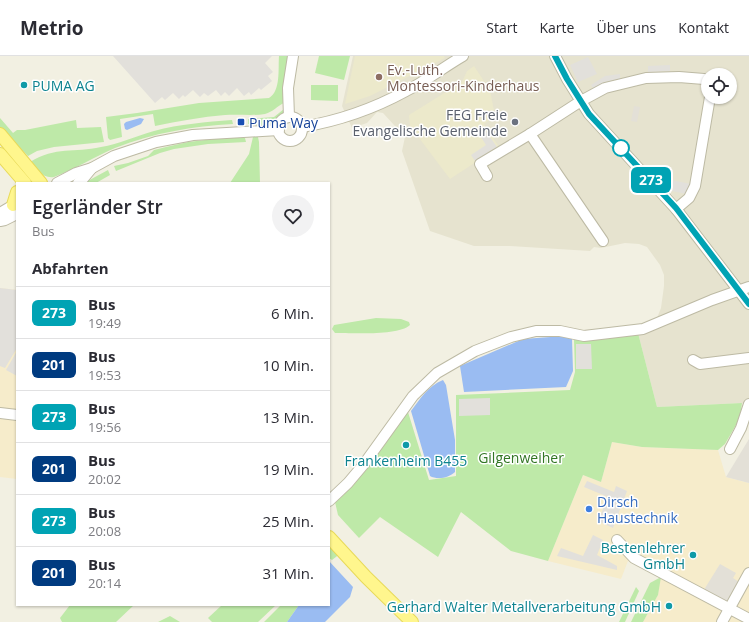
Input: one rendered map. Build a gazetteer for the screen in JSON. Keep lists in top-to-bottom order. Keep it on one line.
{"parks":["Gilgenweiher"],"places":{"other":["Ev.-Luth. Montessori-Kinderhaus","PUMA AG","FEG Freie Evangelische Gemeinde","Frankenheim B455","Dirsch Haustechnik","Bestenlehrer GmbH","Gerhard Walter Metallverarbeitung GmbH"],"transit":["Puma Way"]},"lines":["bus line 273"],"page":{"header":"Metrio","nav":["Start","Karte","Über uns","Kontakt"],"on_map":"273","heading":[["Egerländer Str","Bus"],"Abfahrten"],"list":[{"mark":"273","name":"Bus","note":"19:49","value":"6 Min."},{"mark":"201","name":"Bus","note":"19:53","value":"10 Min."},{"mark":"273","name":"Bus","note":"19:56","value":"13 Min."},{"mark":"201","name":"Bus","note":"20:02","value":"19 Min."},{"mark":"273","name":"Bus","note":"20:08","value":"25 Min."},{"mark":"201","name":"Bus","note":"20:14","value":"31 Min."}]}}
